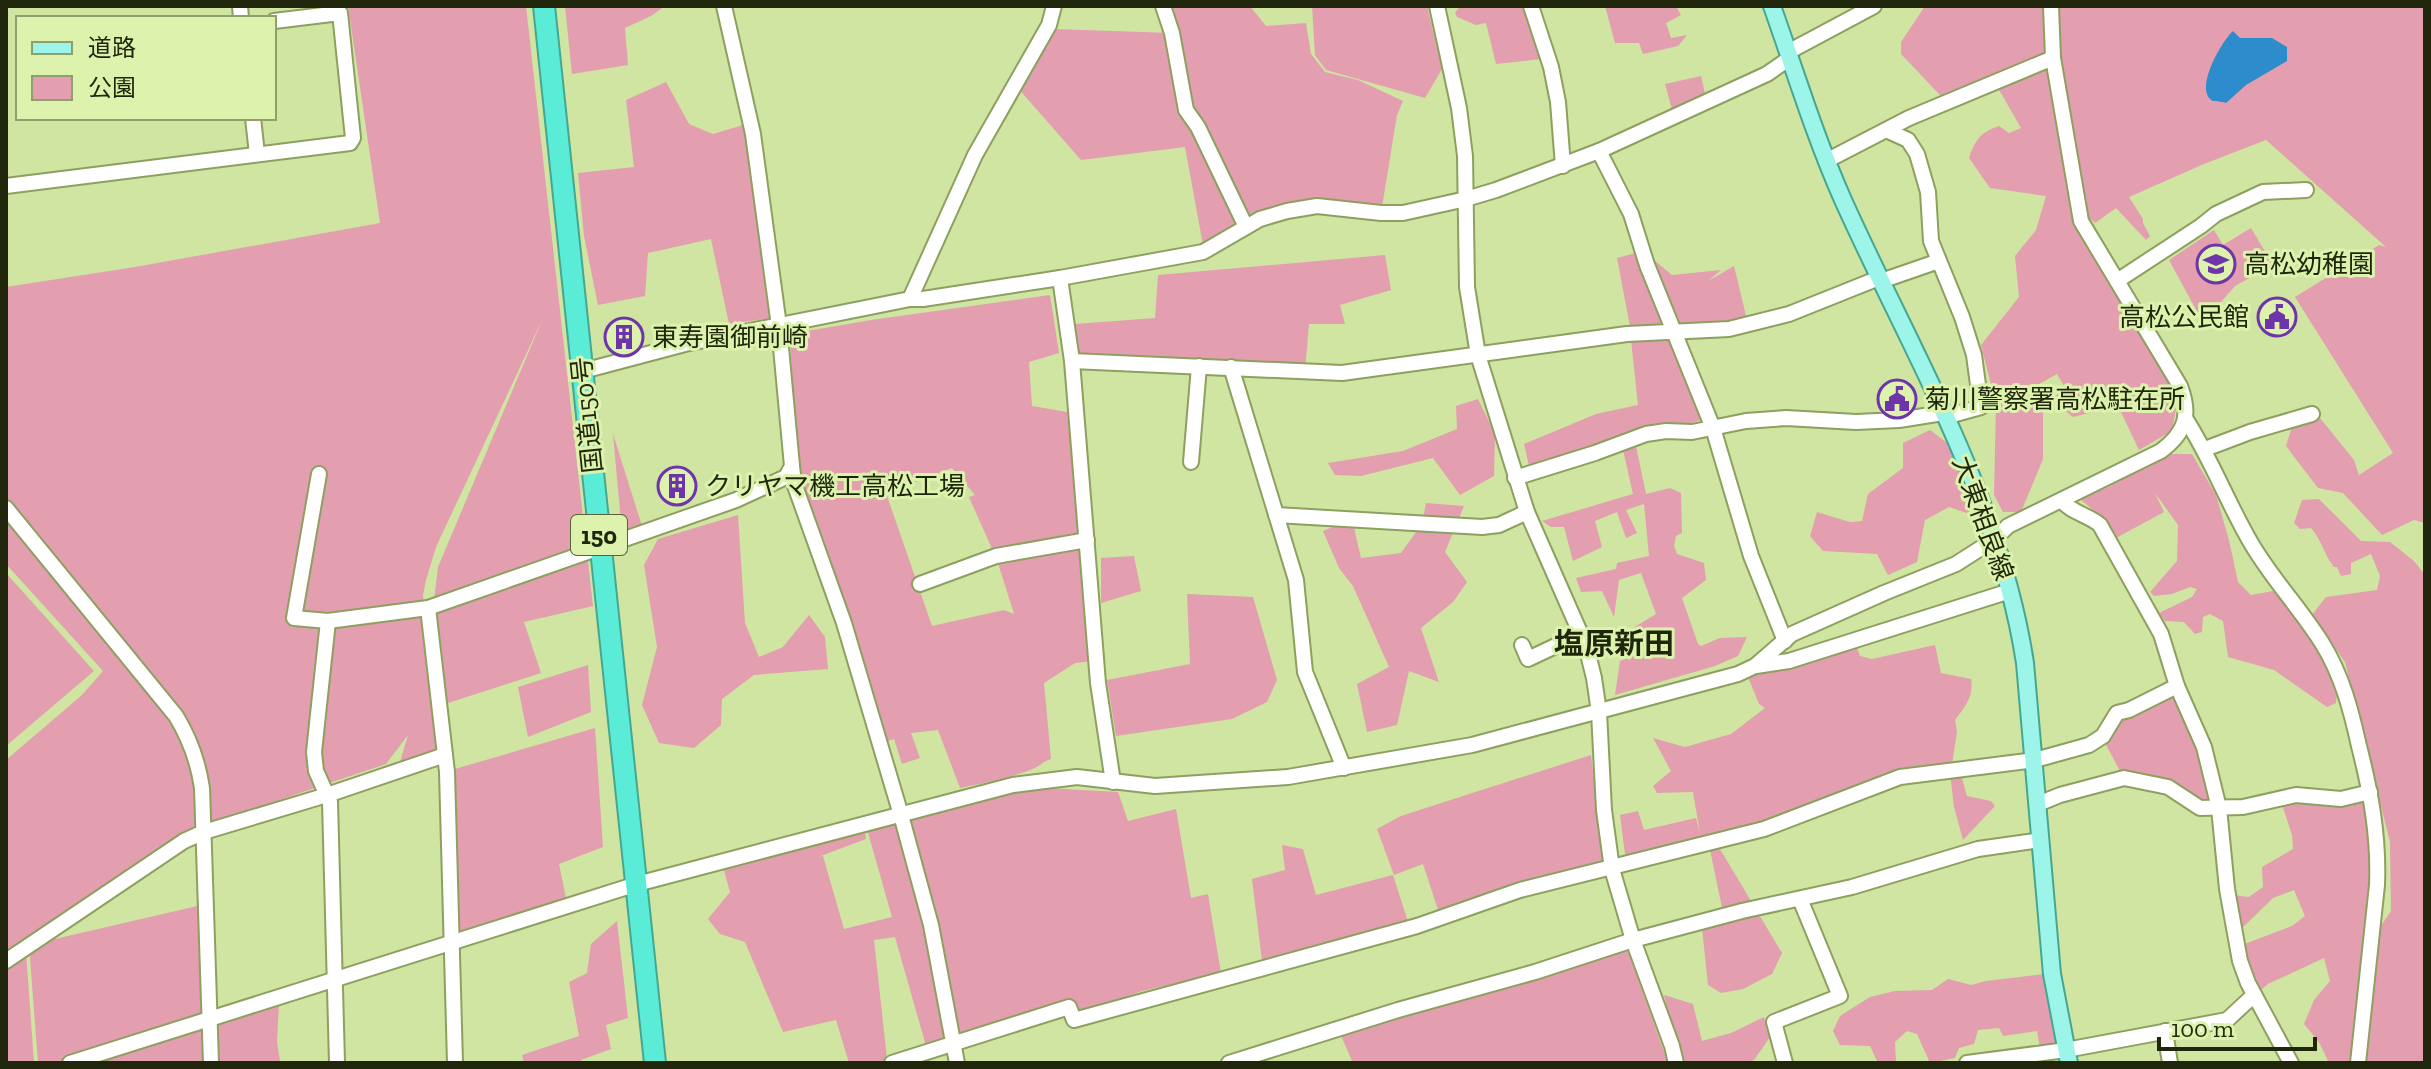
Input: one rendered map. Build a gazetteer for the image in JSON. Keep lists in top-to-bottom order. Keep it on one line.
{"streets":{"highway":["国道150号","150"],"main road":["大東相良線"]},"districts":["塩原新田"],"places":{"school or university":["高松幼稚園"],"public building":["高松公民館","菊川警察署高松駐在所"],"building":["東寿園御前崎","クリヤマ機工高松工場"]},"legend":["道路","公園"],"scale_bar":"100 m"}
